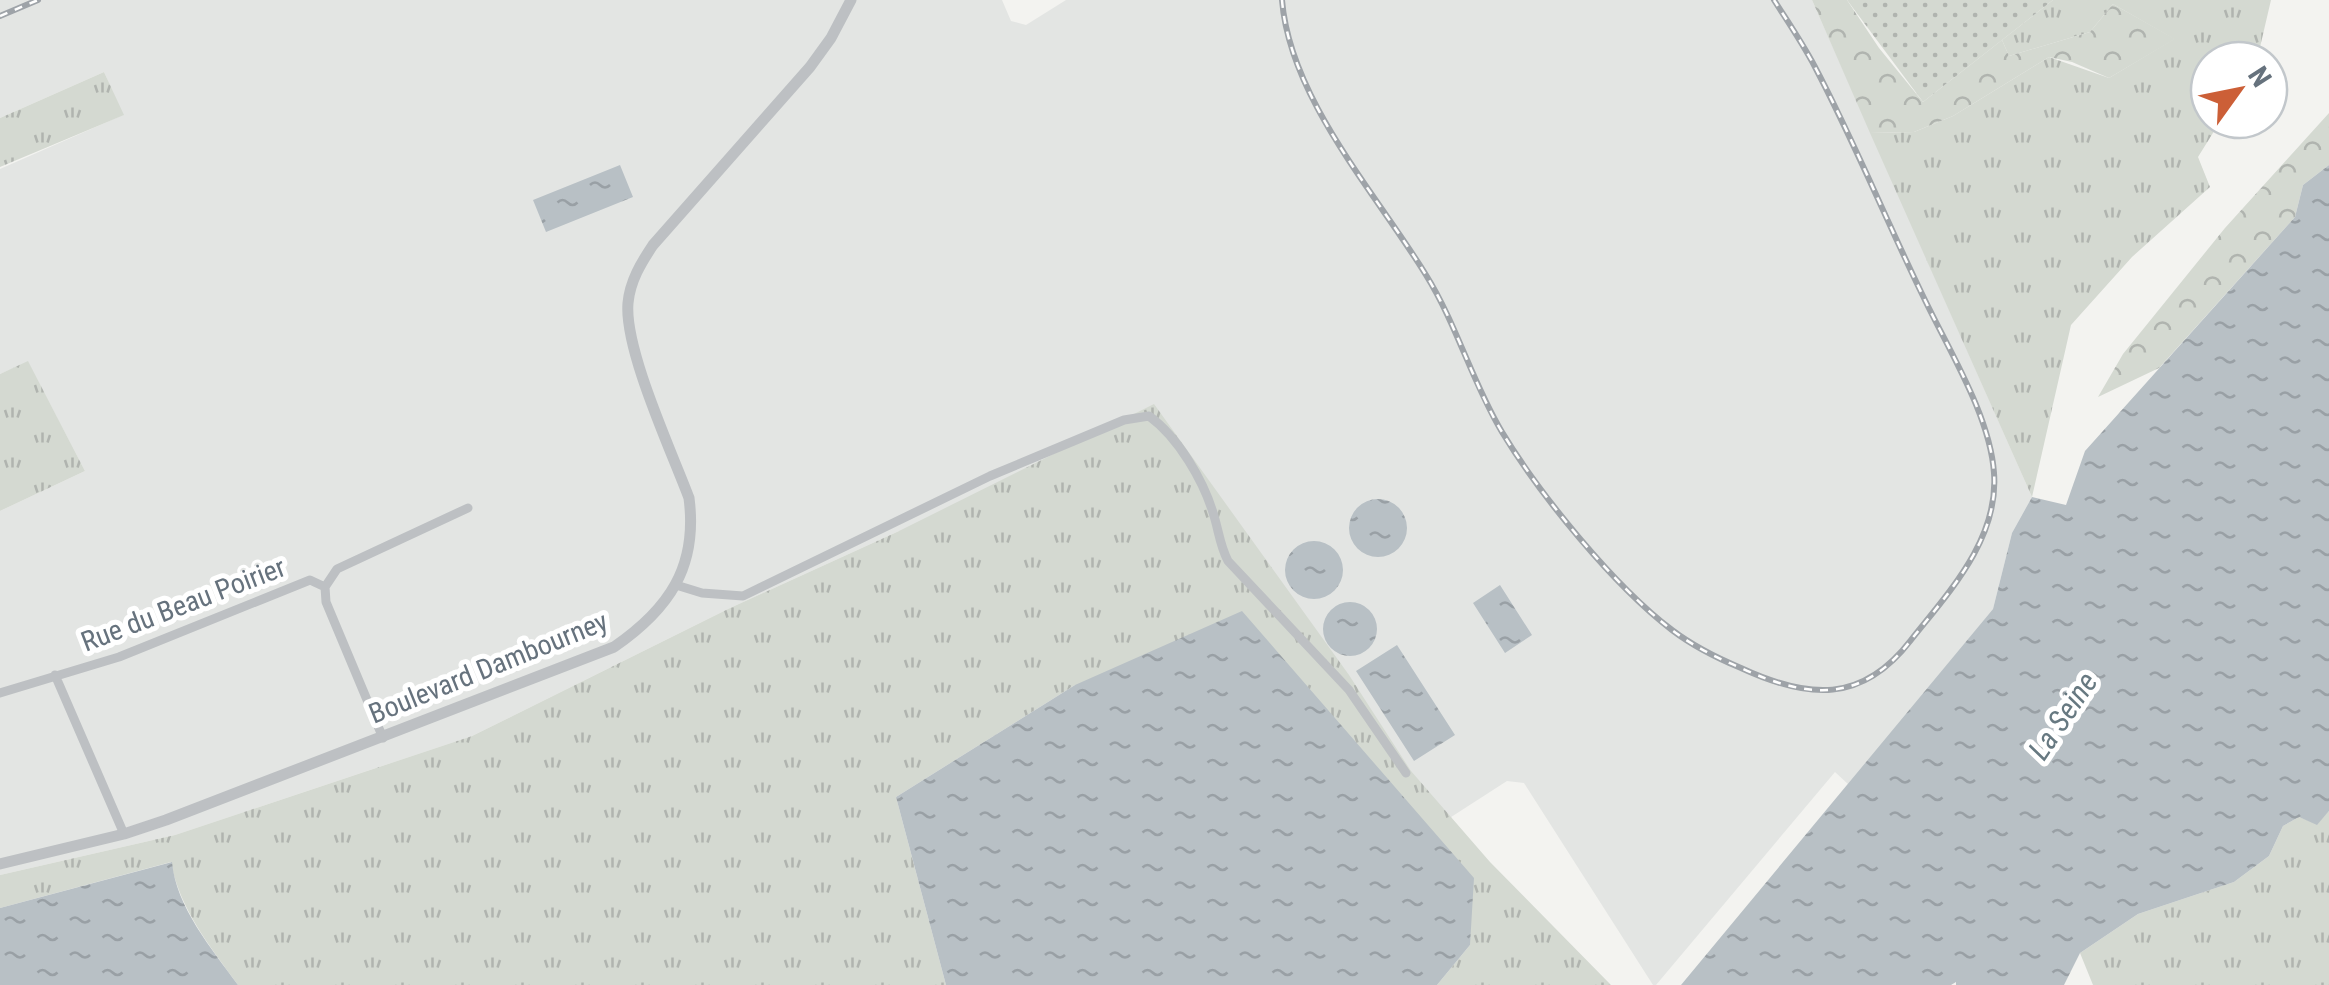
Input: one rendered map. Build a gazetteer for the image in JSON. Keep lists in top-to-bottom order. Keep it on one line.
{"streets":{"street":["Rue du Beau Poirier","Boulevard Dambourney"]},"crossings":[["Rue du Beau Poirier","Boulevard Dambourney"]],"water":["La Seine"],"north":"top right"}
